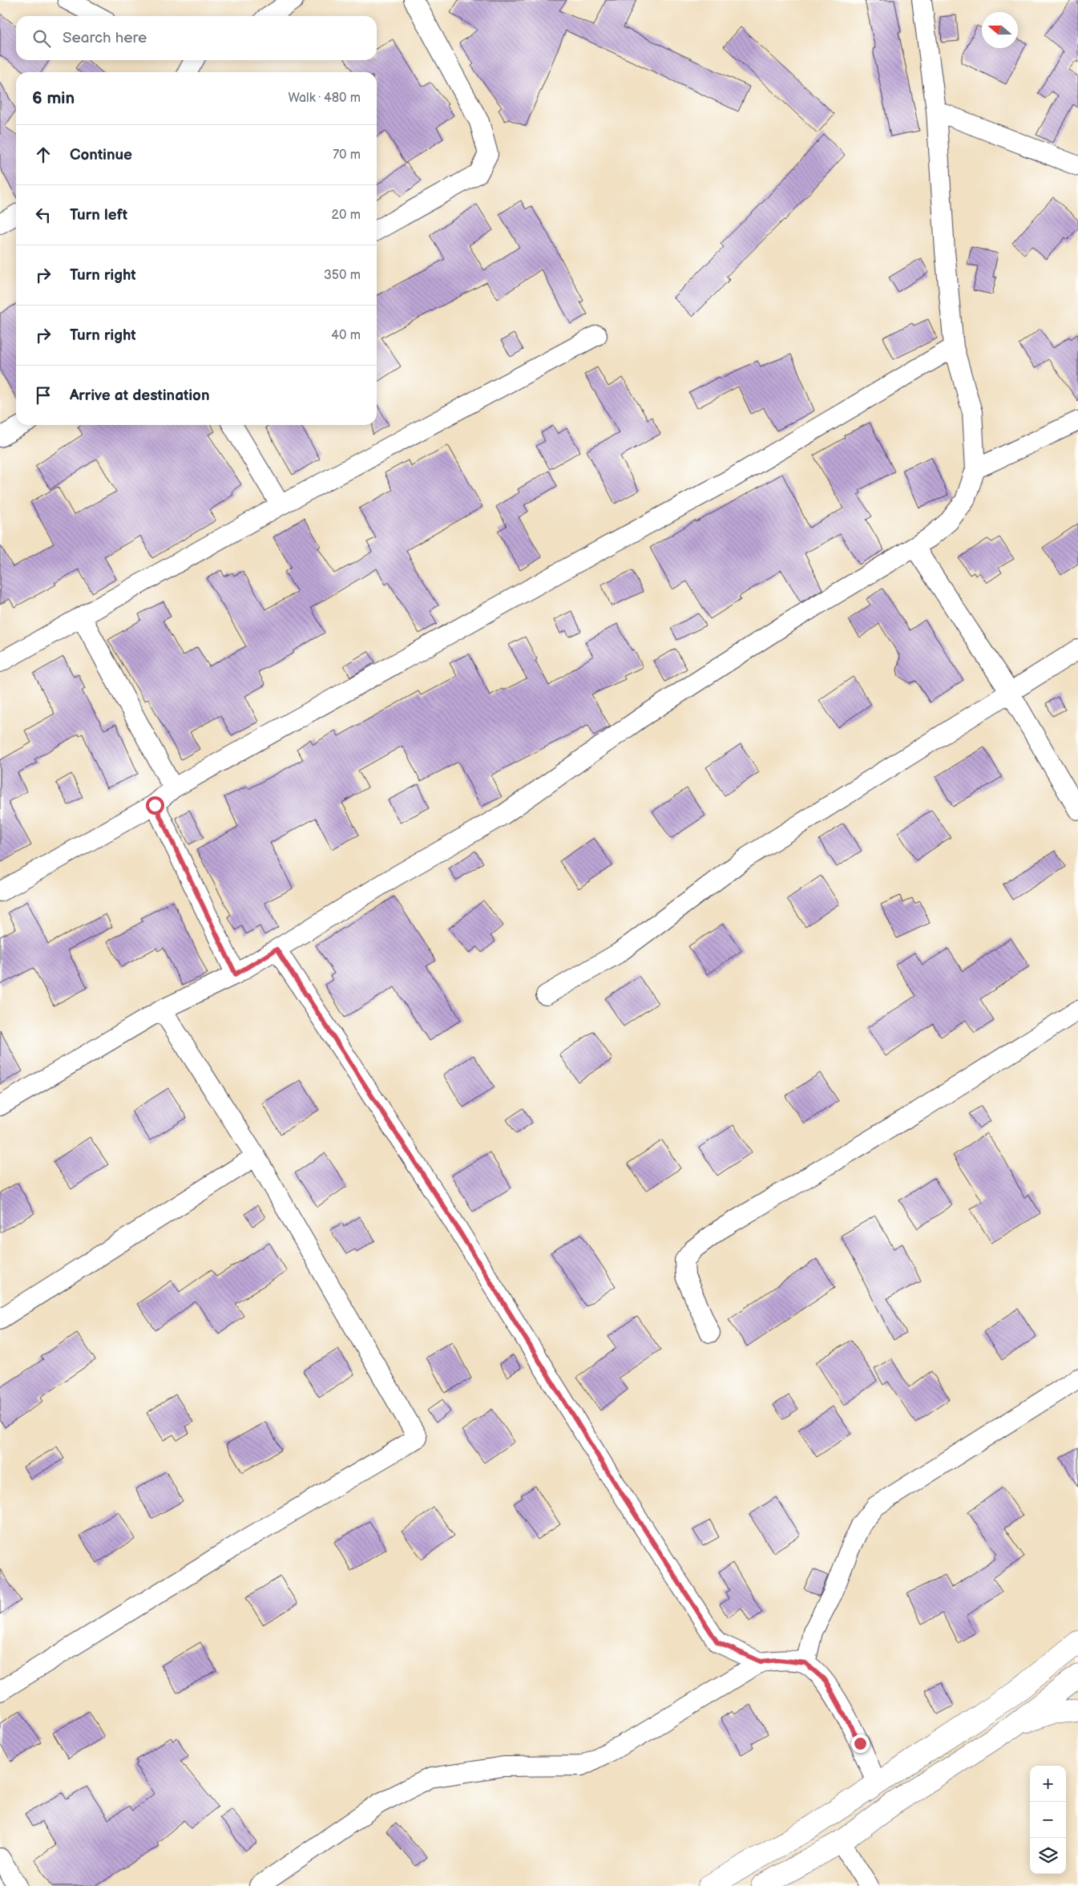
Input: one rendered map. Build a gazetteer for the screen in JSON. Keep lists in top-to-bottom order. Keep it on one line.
{"north":"left","page":{"search":"Search here","heading":["6 min","Walk · 480 m"],"list":[["Continue","70 m"],["Turn left","20 m"],["Turn right","350 m"],["Turn right","40 m"],"Arrive at destination"],"map_buttons":["+","−"]}}
